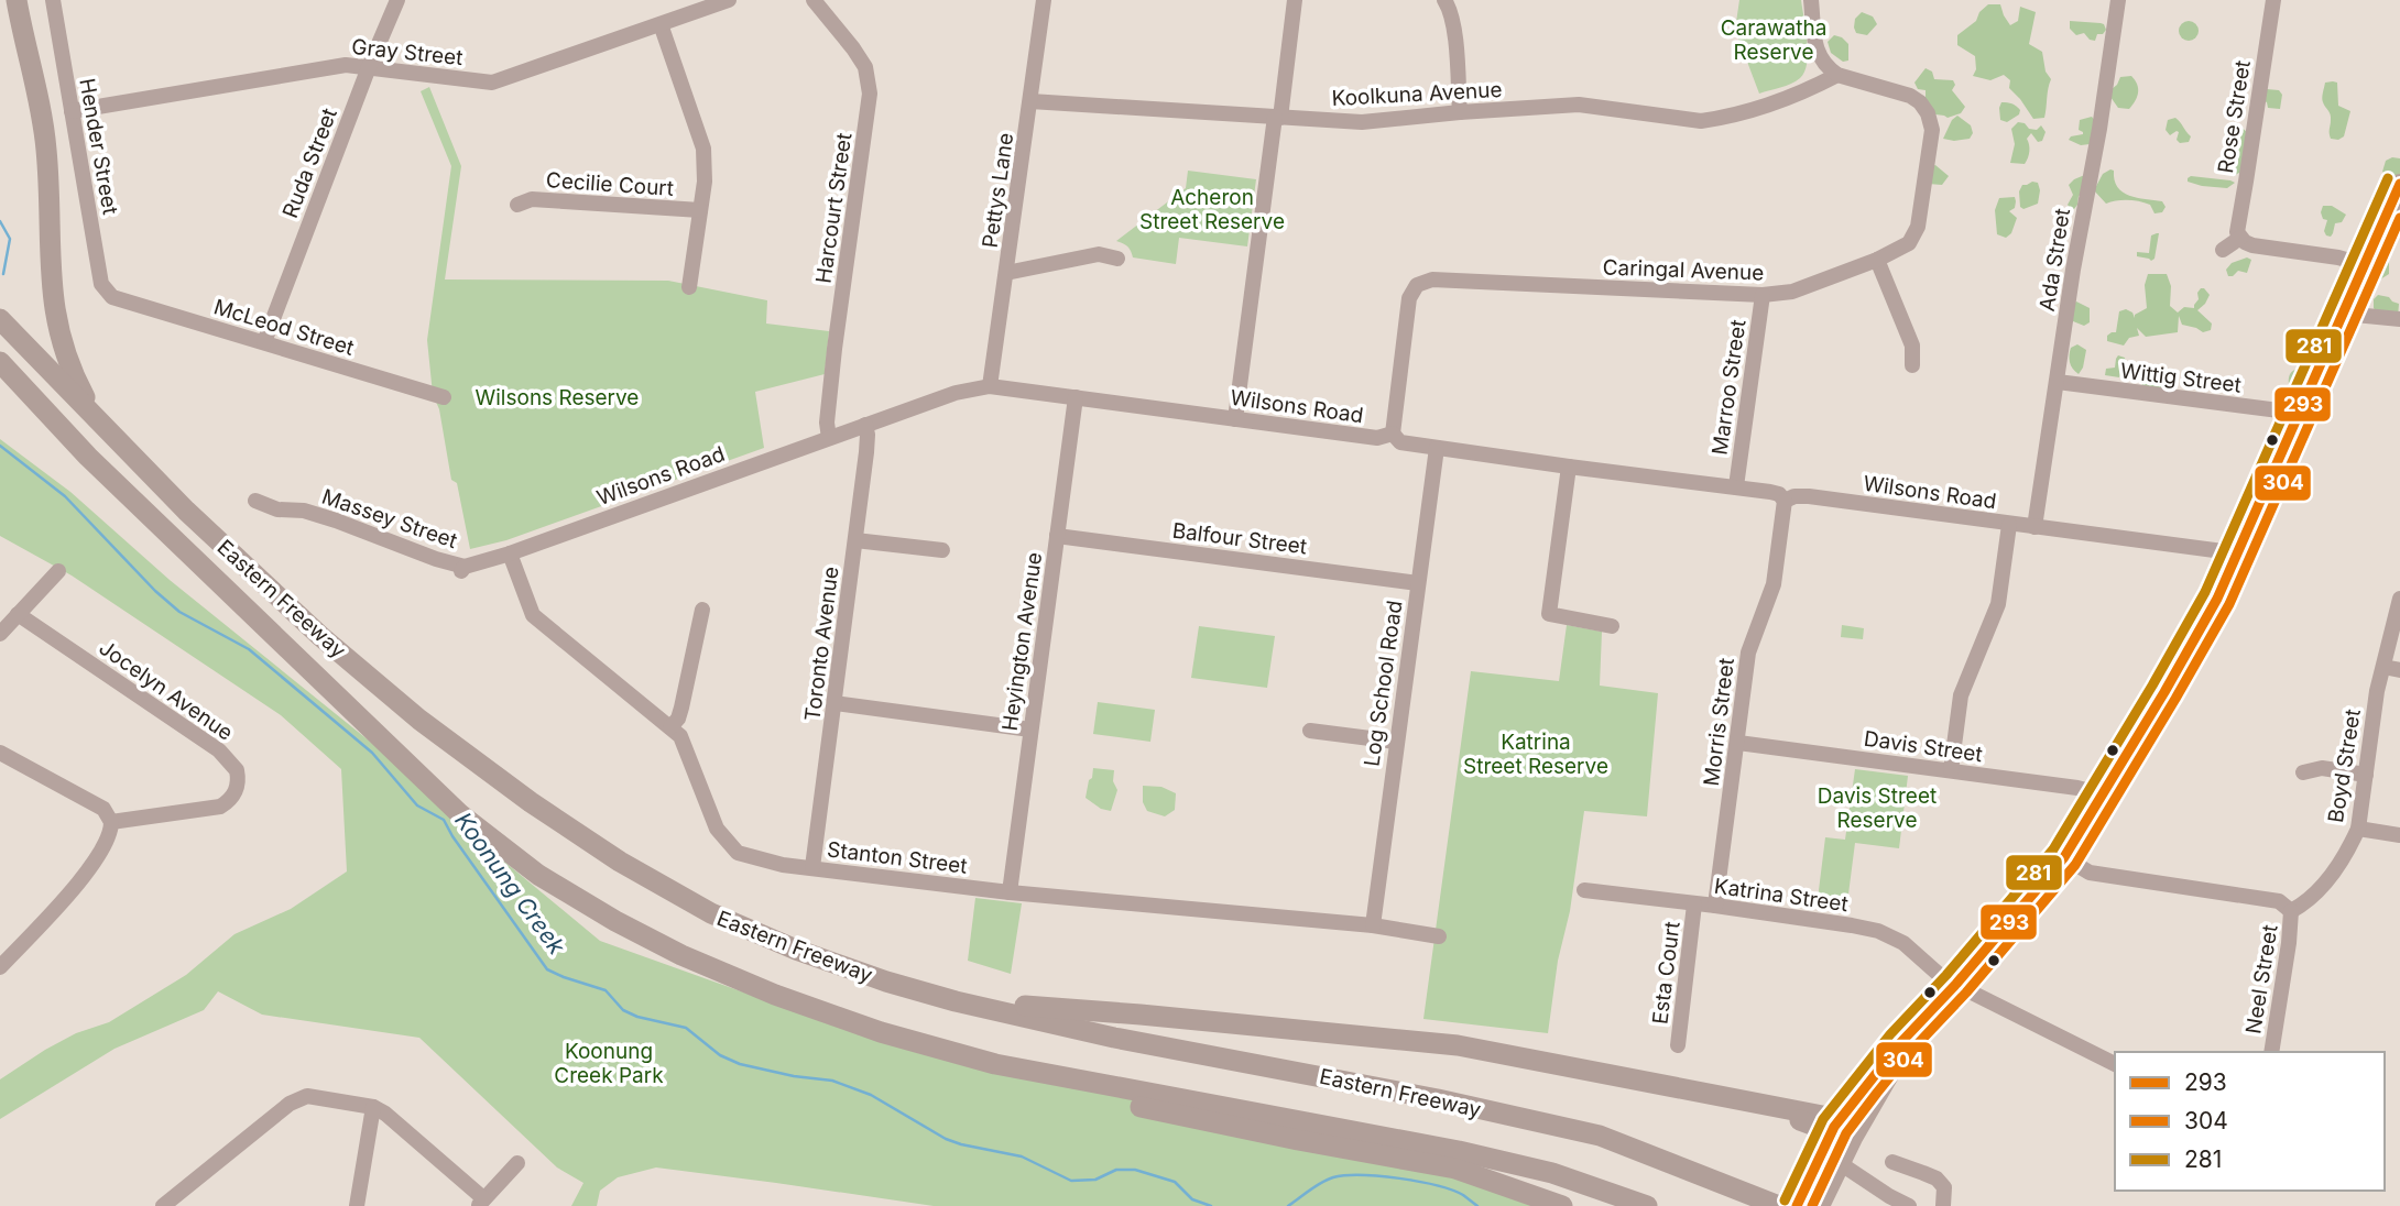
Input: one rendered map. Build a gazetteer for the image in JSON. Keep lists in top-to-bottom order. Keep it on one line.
{"streets":{"highway":["Eastern Freeway"],"street":["Gray Street","Koolkuna Avenue","Rose Street","Hender Street","Ruda Street","Cecilie Court","Pettys Lane","Harcourt Street","Ada Street","Caringal Avenue","McLeod Street","Wittig Street","Marroo Street","Wilsons Road","Massey Street","Balfour Street","Heyington Avenue","Toronto Avenue","Log School Road","Jocelyn Avenue","Morris Street","Davis Street","Boyd Street","Stanton Street","Katrina Street","Esta Court","Neel Street"]},"crossings":[["Gray Street","Hender Street"],["Gray Street","Ruda Street"],["Koolkuna Avenue","Pettys Lane"],["Koolkuna Avenue","Caringal Avenue"],["Hender Street","McLeod Street"],["Ruda Street","McLeod Street"],["Pettys Lane","Wilsons Road"],["Harcourt Street","Wilsons Road"],["Ada Street","Wittig Street"],["Ada Street","Wilsons Road"],["Caringal Avenue","Marroo Street"],["Caringal Avenue","Wilsons Road"],["Marroo Street","Wilsons Road"],["Wilsons Road","Massey Street"],["Wilsons Road","Heyington Avenue"],["Wilsons Road","Toronto Avenue"],["Wilsons Road","Log School Road"],["Wilsons Road","Morris Street"],["Wilsons Road","Stanton Street"],["Balfour Street","Heyington Avenue"],["Balfour Street","Log School Road"],["Heyington Avenue","Stanton Street"],["Toronto Avenue","Stanton Street"],["Log School Road","Stanton Street"],["Morris Street","Davis Street"],["Morris Street","Katrina Street"],["Boyd Street","Neel Street"],["Katrina Street","Esta Court"]],"water":["Koonung Creek"],"parks":["Carawatha Reserve","Acheron Street Reserve","Wilsons Reserve","Katrina Street Reserve","Davis Street Reserve","Koonung Creek Park"],"lines":["transit line 281","transit line 293","transit line 304"],"legend":["293","304","281"]}
